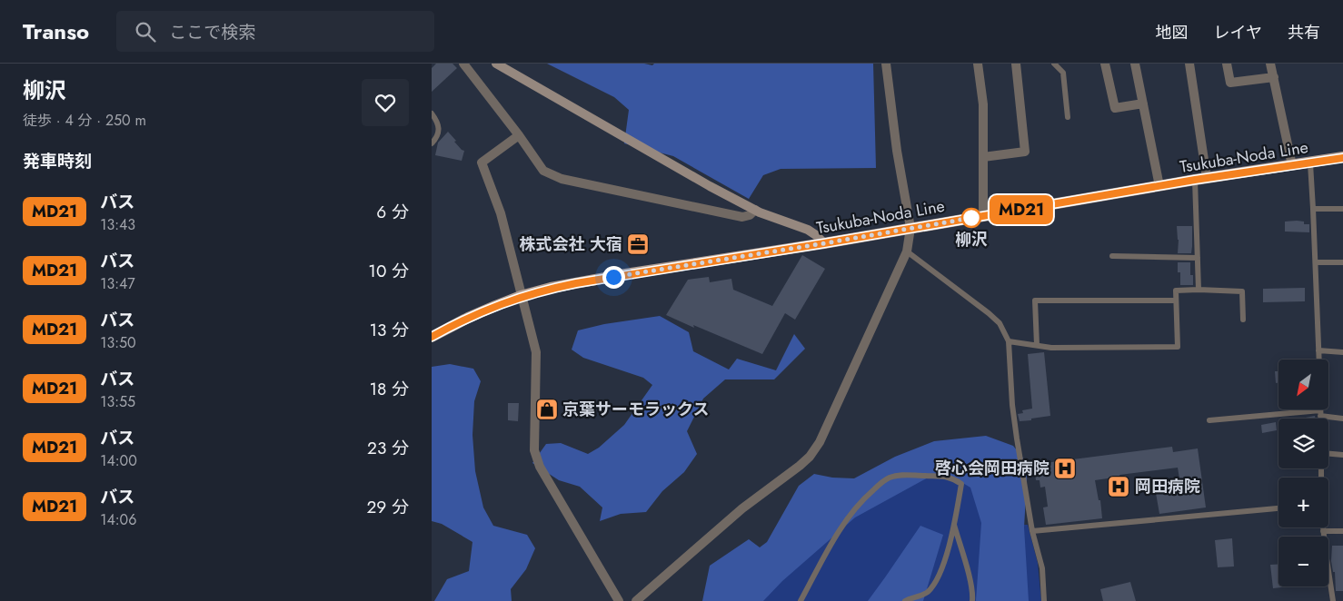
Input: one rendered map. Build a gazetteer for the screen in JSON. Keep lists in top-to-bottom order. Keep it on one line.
{"streets":{"main road":["Tsukuba-Noda Line"]},"places":{"other":["柳沢"],"office":["株式会社 大宿"],"shop":["京葉サーモラックス"],"hospital":["啓心会岡田病院","岡田病院"]},"lines":["bus line MD21"],"north":"bottom left","page":{"header":"Transo","search":"ここで検索","nav":["地図","レイヤ","共有"],"heading":[["柳沢","徒歩 · 4 分 · 250 m"],"発車時刻"],"on_map":"MD21","list":[{"mark":"MD21","name":"バス","note":"13:43","value":"6 分"},{"mark":"MD21","name":"バス","note":"13:47","value":"10 分"},{"mark":"MD21","name":"バス","note":"13:50","value":"13 分"},{"mark":"MD21","name":"バス","note":"13:55","value":"18 分"},{"mark":"MD21","name":"バス","note":"14:00","value":"23 分"},{"mark":"MD21","name":"バス","note":"14:06","value":"29 分"}],"map_buttons":["+","−"]}}
